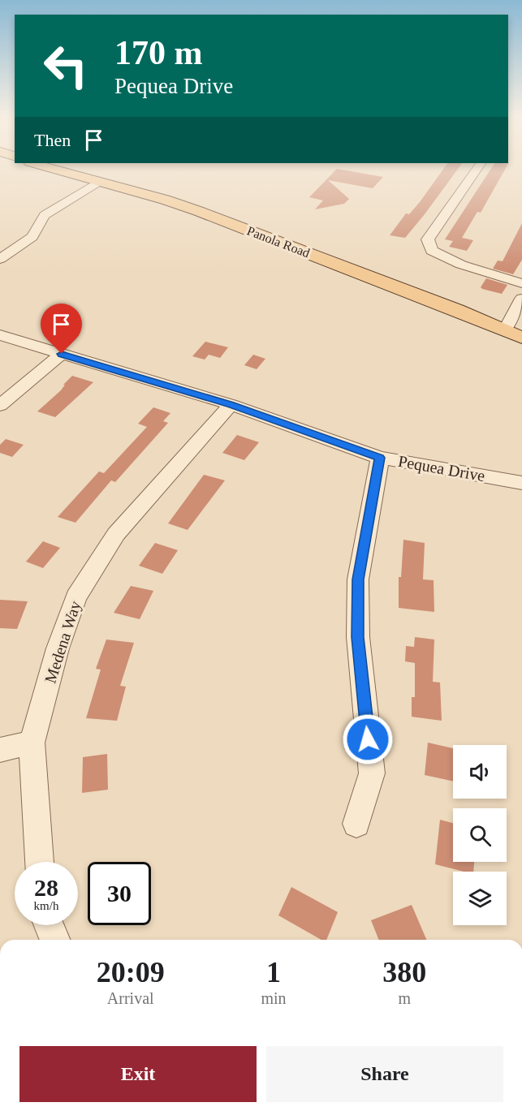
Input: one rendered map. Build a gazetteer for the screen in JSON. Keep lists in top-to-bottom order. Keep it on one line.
{"streets":{"main road":["Panola Road"],"street":["Pequea Drive","Medena Way"]},"crossings":[["Pequea Drive","Medena Way"]],"page":{"turn":["170 m","Pequea Drive"],"then":"Then","speed":"28 km/h","limit":"30","eta":["20:09","Arrival","1","min","380","m"],"buttons":["Exit","Share"]}}
